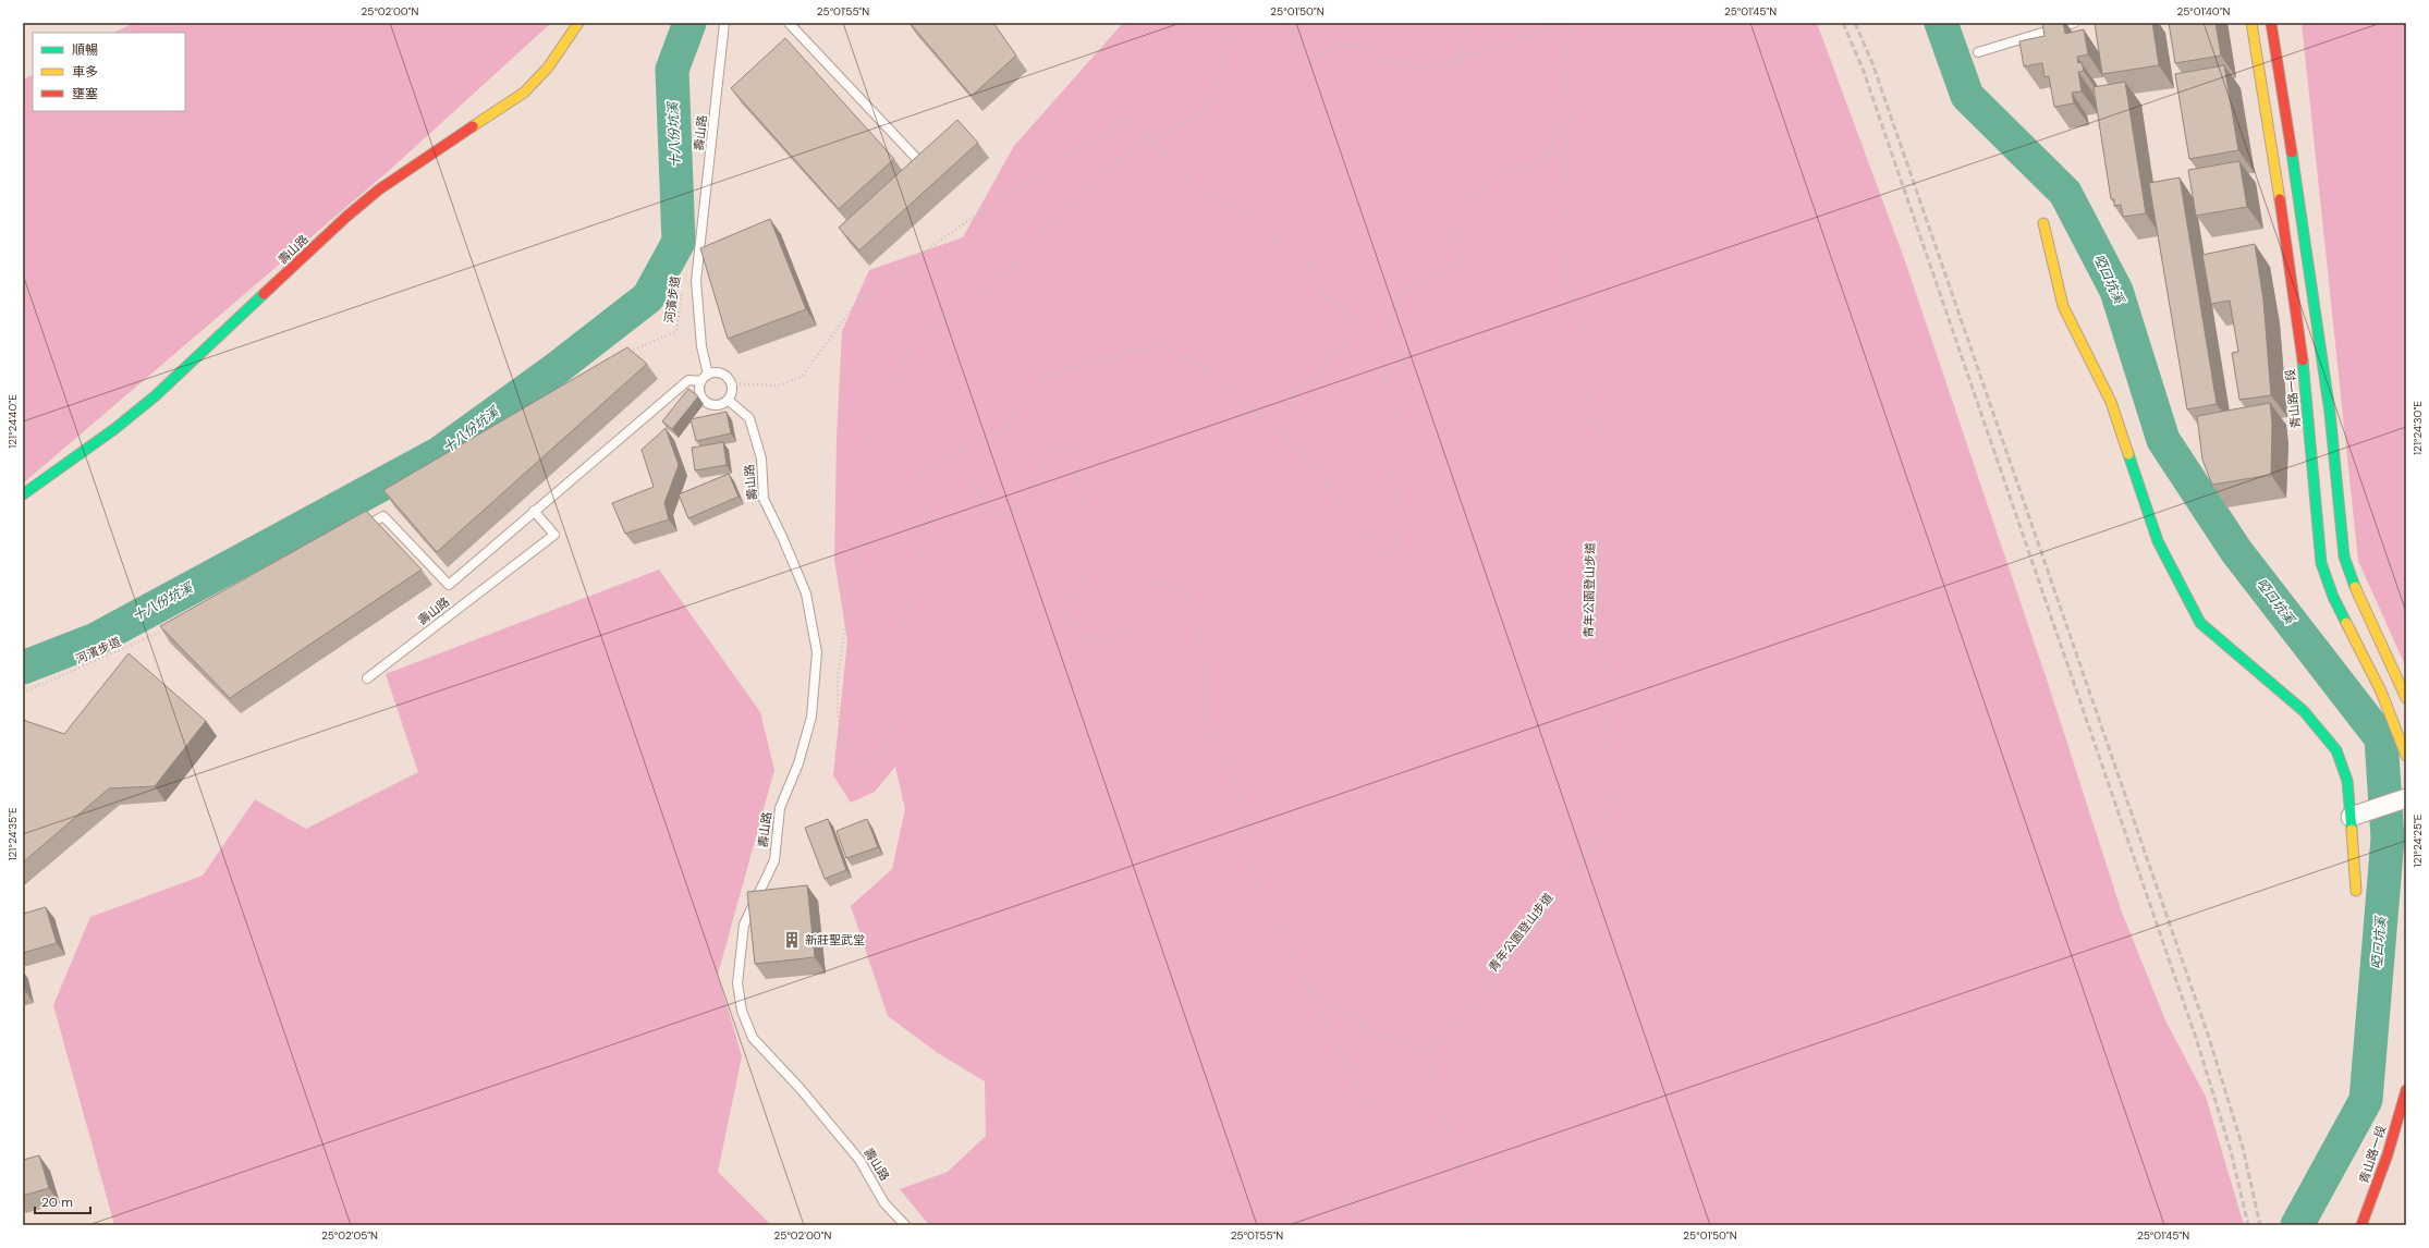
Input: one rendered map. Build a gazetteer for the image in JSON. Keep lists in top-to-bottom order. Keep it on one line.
{"streets":{"street":["壽山路","青山路一段"],"path":["河濱步道","青年公園登山步道"]},"water":["十八份坑溪","啞口坑溪"],"places":{"building":["新莊聖武堂"]},"legend":["順暢","車多","壅塞"],"scale_bar":"20 m","coordinates":["25°02'00\"N","25°01'55\"N","25°01'50\"N","25°01'45\"N","25°01'40\"N","121°24'40\"E","121°24'30\"E","121°24'35\"E","121°24'25\"E","25°02'05\"N"]}
